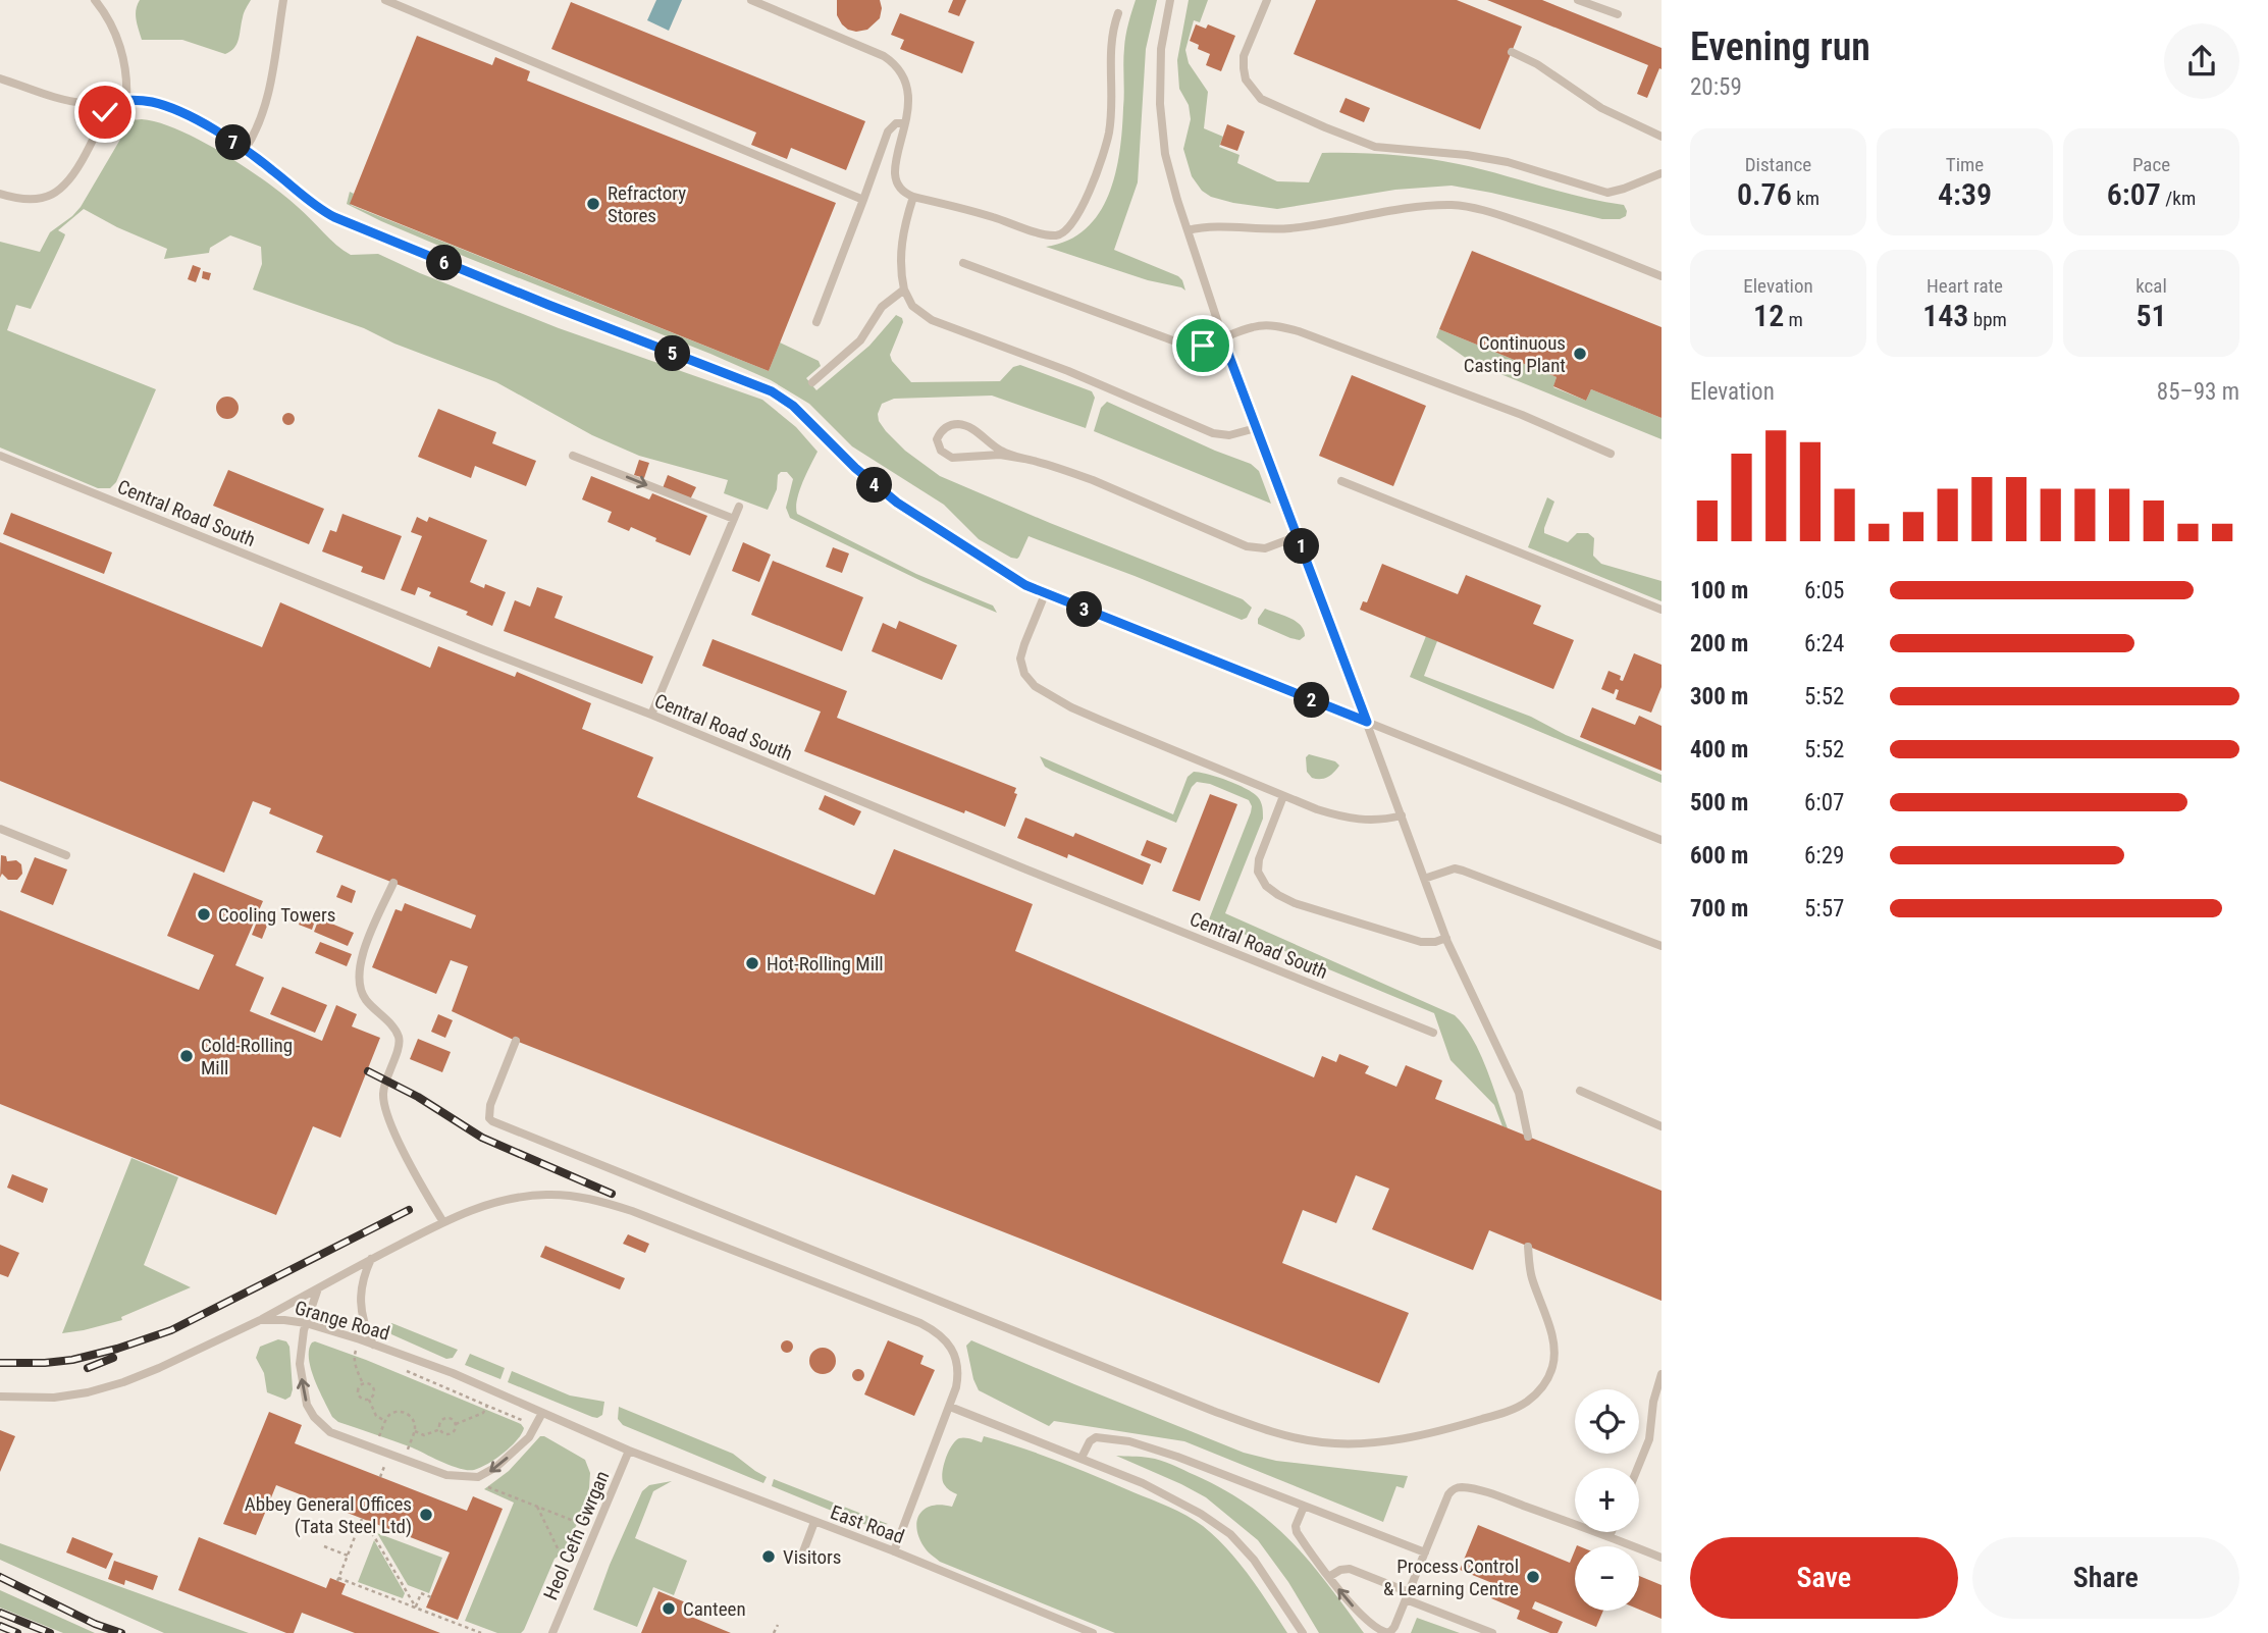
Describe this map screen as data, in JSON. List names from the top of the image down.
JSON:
{
  "streets": {
    "lane": [
      "Central Road South",
      "Grange Road",
      "East Road",
      "Heol Cefn Gwrgan"
    ]
  },
  "crossings": [
    ["Grange Road", "East Road"],
    ["Grange Road", "Heol Cefn Gwrgan"],
    ["East Road", "Heol Cefn Gwrgan"]
  ],
  "places": [
    "Refractory Stores",
    "Continuous Casting Plant",
    "Cooling Towers",
    "Hot-Rolling Mill",
    "Cold-Rolling Mill",
    "Abbey General Offices (Tata Steel Ltd)",
    "Visitors",
    "Process Control & Learning Centre",
    "Canteen"
  ],
  "page": {
    "heading": ["Evening run", "20:59"],
    "stats": [
      ["Distance", "0.76 km"],
      ["Time", "4:39"],
      ["Pace", "6:07 /km"],
      ["Elevation", "12 m"],
      ["Heart rate", "143 bpm"],
      ["kcal", "51"]
    ],
    "pins": [
      "7",
      "6",
      "5",
      "4",
      "1",
      "3",
      "2"
    ],
    "chart": ["Elevation", "85–93 m"],
    "list": [
      {
        "name": "100 m",
        "note": "6:05"
      },
      {
        "name": "200 m",
        "note": "6:24"
      },
      {
        "name": "300 m",
        "note": "5:52"
      },
      {
        "name": "400 m",
        "note": "5:52"
      },
      {
        "name": "500 m",
        "note": "6:07"
      },
      {
        "name": "600 m",
        "note": "6:29"
      },
      {
        "name": "700 m",
        "note": "5:57"
      }
    ],
    "map_buttons": ["+", "−"],
    "buttons": ["Save", "Share"]
  }
}
